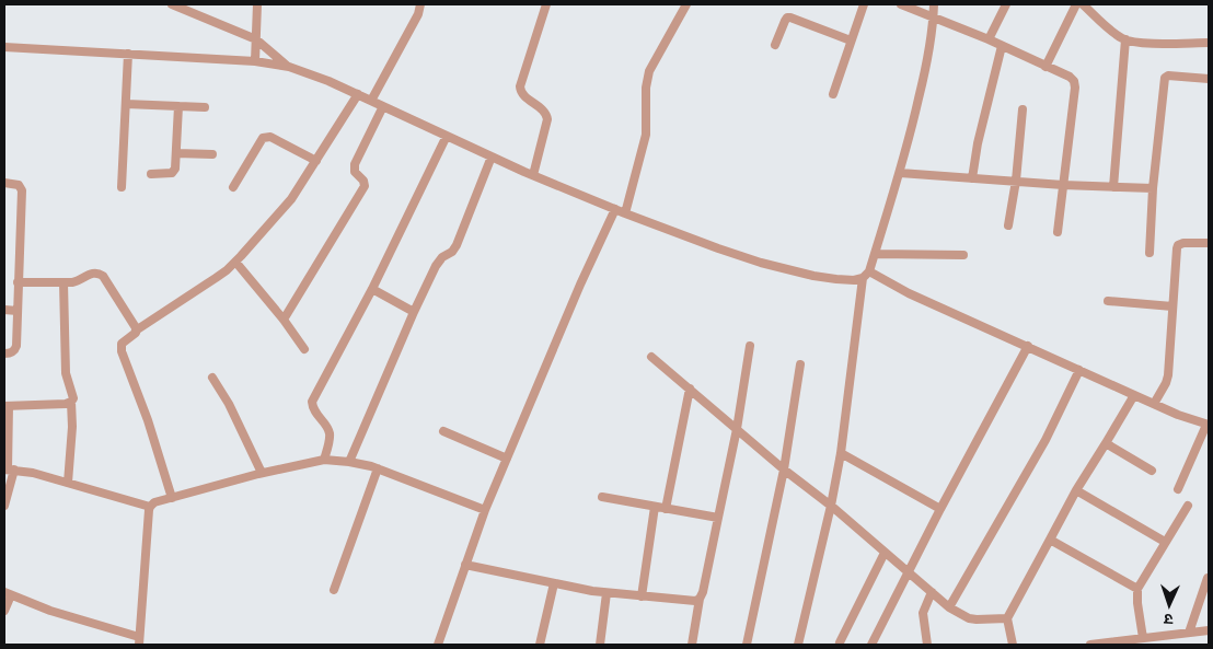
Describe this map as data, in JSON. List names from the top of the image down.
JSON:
{
  "north": "bottom"
}
